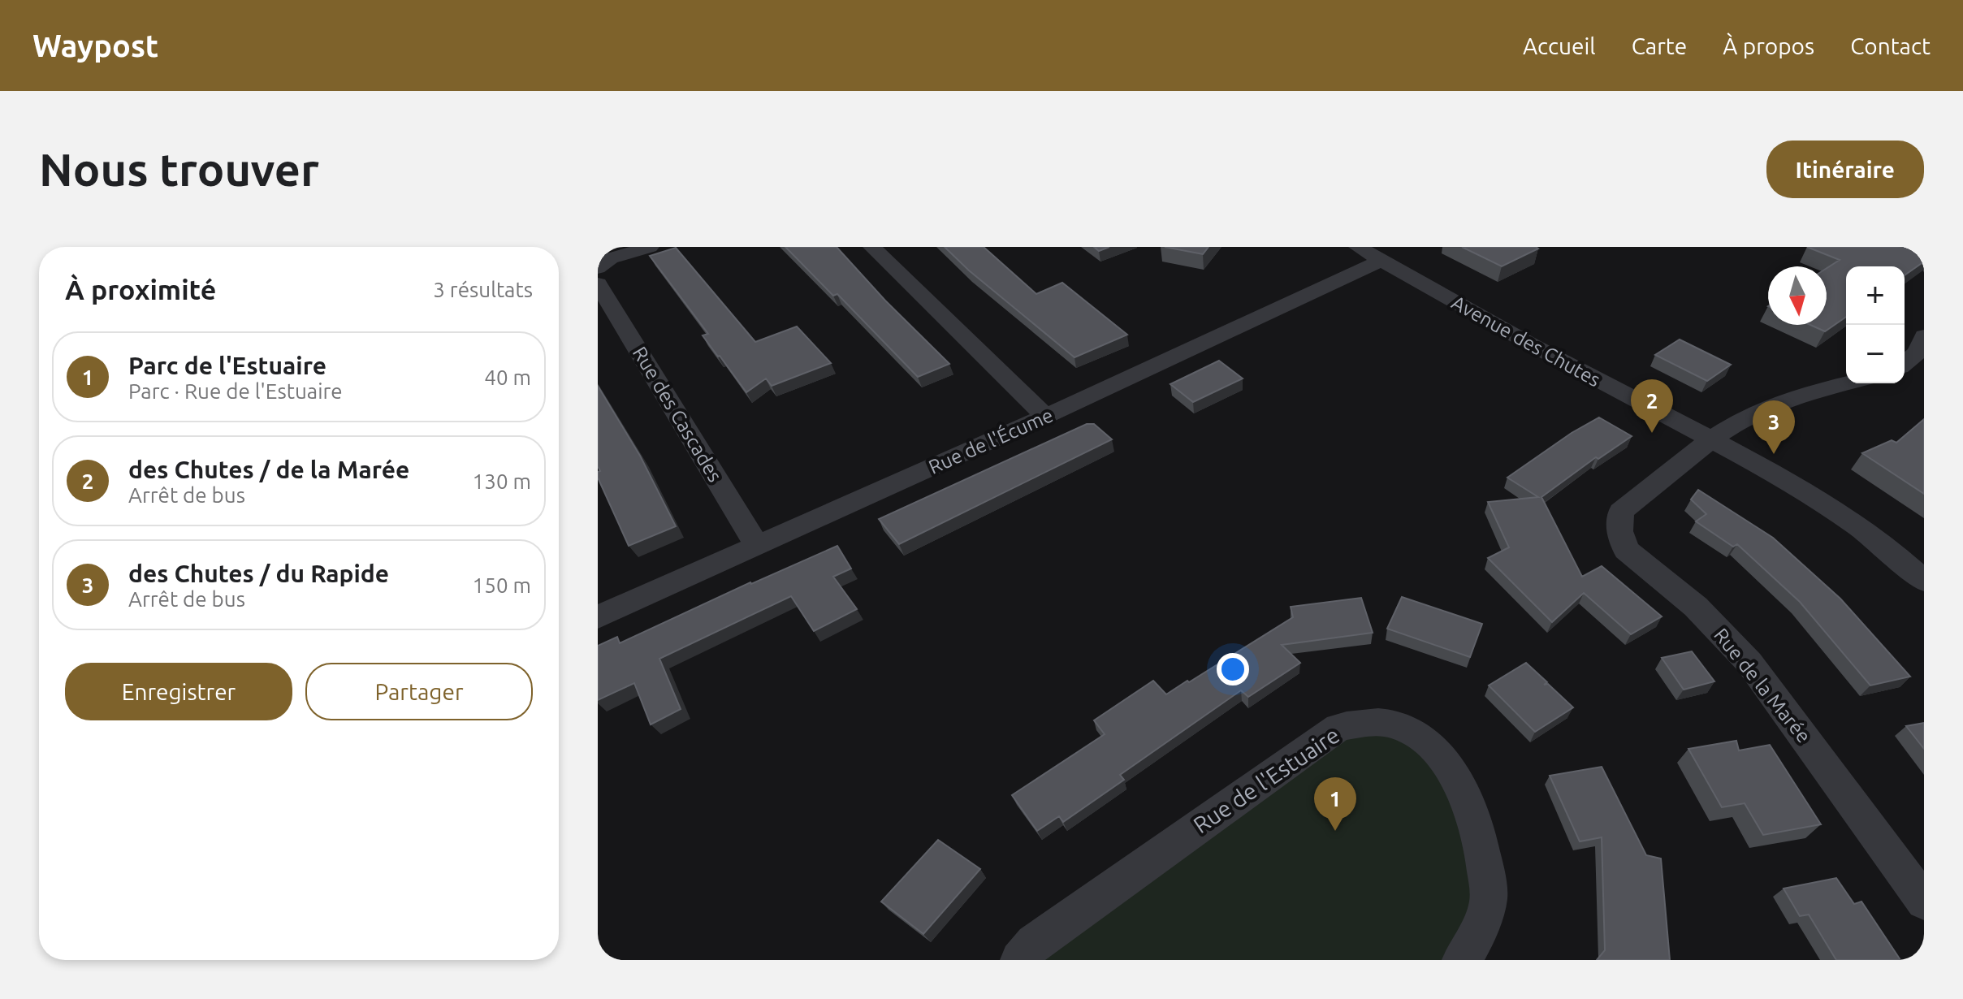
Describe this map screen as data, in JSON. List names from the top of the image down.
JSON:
{
  "streets": {
    "street": [
      "Avenue des Chutes",
      "Rue des Cascades",
      "Rue de l'Écume",
      "Rue de la Marée",
      "Rue de l'Estuaire"
    ]
  },
  "crossings": [
    ["Avenue des Chutes", "Rue de l'Écume"],
    ["Avenue des Chutes", "Rue de la Marée"],
    ["Rue des Cascades", "Rue de l'Écume"]
  ],
  "north": "bottom",
  "page": {
    "header": "Waypost",
    "nav": [
      "Accueil",
      "Carte",
      "À propos",
      "Contact"
    ],
    "buttons": [
      "Itinéraire",
      ["Enregistrer", "Partager"]
    ],
    "title": "Nous trouver",
    "heading": ["À proximité", "3 résultats"],
    "map_buttons": ["+", "−"],
    "list": [
      {
        "mark": "1",
        "name": "Parc de l'Estuaire",
        "note": "Parc · Rue de l'Estuaire",
        "value": "40 m"
      },
      {
        "mark": "2",
        "name": "des Chutes / de la Marée",
        "note": "Arrêt de bus",
        "value": "130 m"
      },
      {
        "mark": "3",
        "name": "des Chutes / du Rapide",
        "note": "Arrêt de bus",
        "value": "150 m"
      }
    ],
    "pins": ["2", "3", "1"]
  }
}
